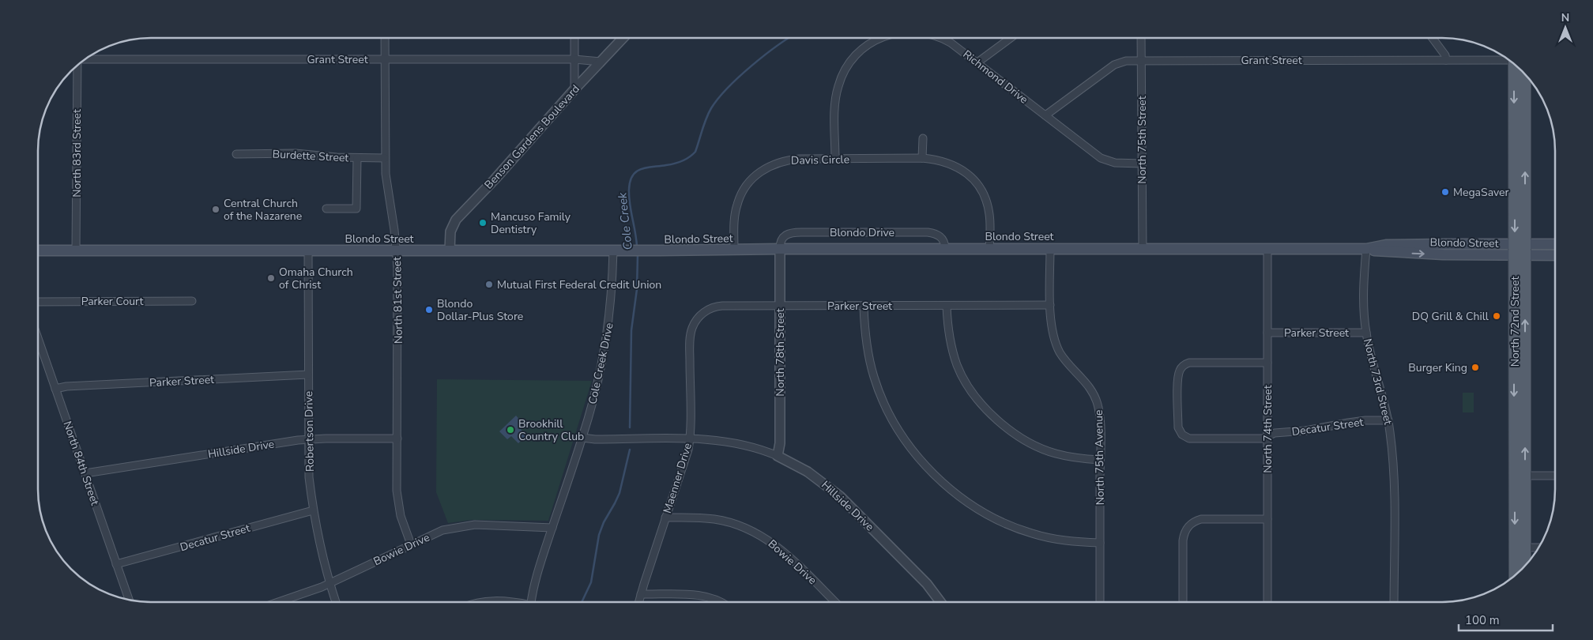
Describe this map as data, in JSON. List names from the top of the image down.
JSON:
{
  "streets": {
    "main road": ["Blondo Street", "North 72nd Street"],
    "street": [
      "Grant Street",
      "Richmond Drive",
      "Benson Gardens Boulevard",
      "North 75th Street",
      "North 83rd Street",
      "Burdette Street",
      "Davis Circle",
      "Blondo Drive",
      "North 81st Street",
      "Parker Court",
      "Parker Street",
      "North 78th Street",
      "Cole Creek Drive",
      "North 73rd Street",
      "Decatur Street",
      "North 74th Street",
      "Robertson Drive",
      "Hillside Drive",
      "North 75th Avenue",
      "North 84th Street",
      "Maenner Drive",
      "Bowie Drive"
    ]
  },
  "crossings": [
    ["Grant Street", "Richmond Drive"],
    ["Grant Street", "Benson Gardens Boulevard"],
    ["Grant Street", "North 75th Street"],
    ["Grant Street", "North 81st Street"],
    ["Richmond Drive", "North 75th Street"],
    ["Richmond Drive", "Davis Circle"],
    ["Benson Gardens Boulevard", "Blondo Street"],
    ["North 75th Street", "Blondo Street"],
    ["North 83rd Street", "Blondo Street"],
    ["Burdette Street", "North 81st Street"],
    ["Davis Circle", "Blondo Street"],
    ["Blondo Drive", "Blondo Street"],
    ["Blondo Drive", "North 78th Street"],
    ["Blondo Street", "North 81st Street"],
    ["Blondo Street", "North 72nd Street"],
    ["Blondo Street", "North 78th Street"],
    ["Blondo Street", "Cole Creek Drive"],
    ["Blondo Street", "North 73rd Street"],
    ["Blondo Street", "North 74th Street"],
    ["Blondo Street", "Robertson Drive"],
    ["Blondo Street", "North 75th Avenue"],
    ["North 81st Street", "Hillside Drive"],
    ["North 81st Street", "Bowie Drive"],
    ["Parker Street", "North 78th Street"],
    ["Parker Street", "North 73rd Street"],
    ["Parker Street", "North 74th Street"],
    ["Parker Street", "Robertson Drive"],
    ["Parker Street", "North 75th Avenue"],
    ["Parker Street", "North 84th Street"],
    ["Parker Street", "Maenner Drive"],
    ["North 78th Street", "Hillside Drive"],
    ["Cole Creek Drive", "Hillside Drive"],
    ["Cole Creek Drive", "Bowie Drive"],
    ["North 73rd Street", "Decatur Street"],
    ["Decatur Street", "North 74th Street"],
    ["Decatur Street", "Robertson Drive"],
    ["Decatur Street", "North 84th Street"],
    ["Robertson Drive", "Hillside Drive"],
    ["Robertson Drive", "Bowie Drive"],
    ["Hillside Drive", "North 84th Street"],
    ["Hillside Drive", "Maenner Drive"],
    ["Maenner Drive", "Bowie Drive"]
  ],
  "water": ["Cole Creek"],
  "places": [
    "MegaSaver",
    "Central Church of the Nazarene",
    "Mancuso Family Dentistry",
    "Omaha Church of Christ",
    "Mutual First Federal Credit Union",
    "Blondo Dollar-Plus Store",
    "DQ Grill & Chill",
    "Burger King",
    "Brookhill Country Club"
  ],
  "scale_bar": "100 m",
  "north": "top"
}
